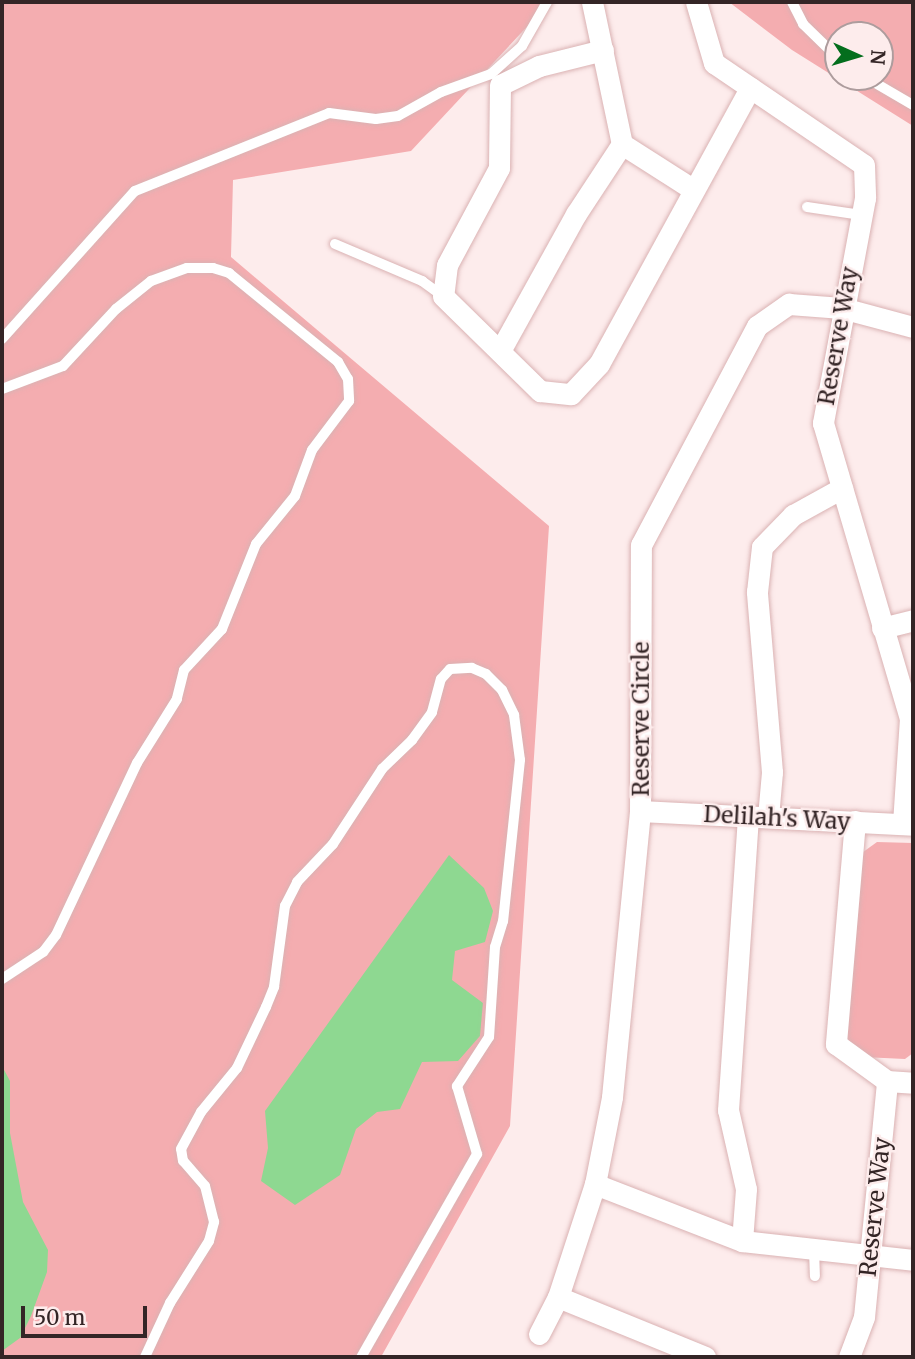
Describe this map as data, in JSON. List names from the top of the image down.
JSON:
{
  "streets": {
    "street": ["Reserve Way", "Reserve Circle", "Delilah's Way"]
  },
  "crossings": [
    ["Reserve Way", "Reserve Circle"],
    ["Reserve Way", "Delilah's Way"],
    ["Reserve Circle", "Delilah's Way"]
  ],
  "scale_bar": "50 m",
  "north": "right"
}
